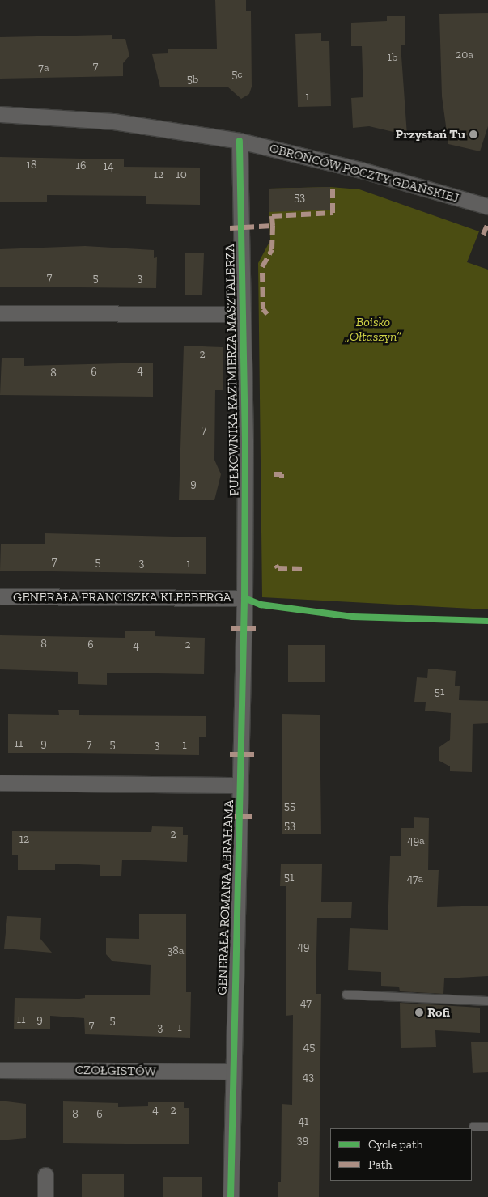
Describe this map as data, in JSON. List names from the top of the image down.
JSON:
{
  "streets": {
    "street": [
      "OBROŃCÓW POCZTY GDAŃSKIEJ",
      "PUŁKOWNIKA KAZIMIERZA MASZTALERZA",
      "GENERAŁA FRANCISZKA KLEEBERGA",
      "GENERAŁA ROMANA ABRAHAMA",
      "CZOŁGISTÓW"
    ]
  },
  "crossings": [
    ["OBROŃCÓW POCZTY GDAŃSKIEJ", "PUŁKOWNIKA KAZIMIERZA MASZTALERZA"],
    ["PUŁKOWNIKA KAZIMIERZA MASZTALERZA", "GENERAŁA FRANCISZKA KLEEBERGA"],
    ["PUŁKOWNIKA KAZIMIERZA MASZTALERZA", "GENERAŁA ROMANA ABRAHAMA"],
    ["GENERAŁA FRANCISZKA KLEEBERGA", "GENERAŁA ROMANA ABRAHAMA"],
    ["GENERAŁA ROMANA ABRAHAMA", "CZOŁGISTÓW"]
  ],
  "parks": ["Boisko „Ołtaszyn”"],
  "places": ["Przystań Tu", "Rofi"],
  "house_numbers": [
    "20a",
    "1b",
    "7",
    "7a",
    "5c",
    "5b",
    "1",
    "18",
    "16",
    "14",
    "12",
    "10",
    "53",
    "7",
    "5",
    "3",
    "2",
    "4",
    "6",
    "8",
    "7",
    "9",
    "7",
    "5",
    "3",
    "1",
    "8",
    "6",
    "2",
    "4",
    "51",
    "11",
    "9",
    "7",
    "5",
    "3",
    "1",
    "55",
    "53",
    "2",
    "12",
    "49a",
    "51",
    "47a",
    "49",
    "38a",
    "47",
    "11",
    "9",
    "5",
    "7",
    "3",
    "1",
    "45",
    "43",
    "4",
    "2",
    "8",
    "6",
    "41",
    "39"
  ],
  "legend": ["Cycle path", "Path"]
}
